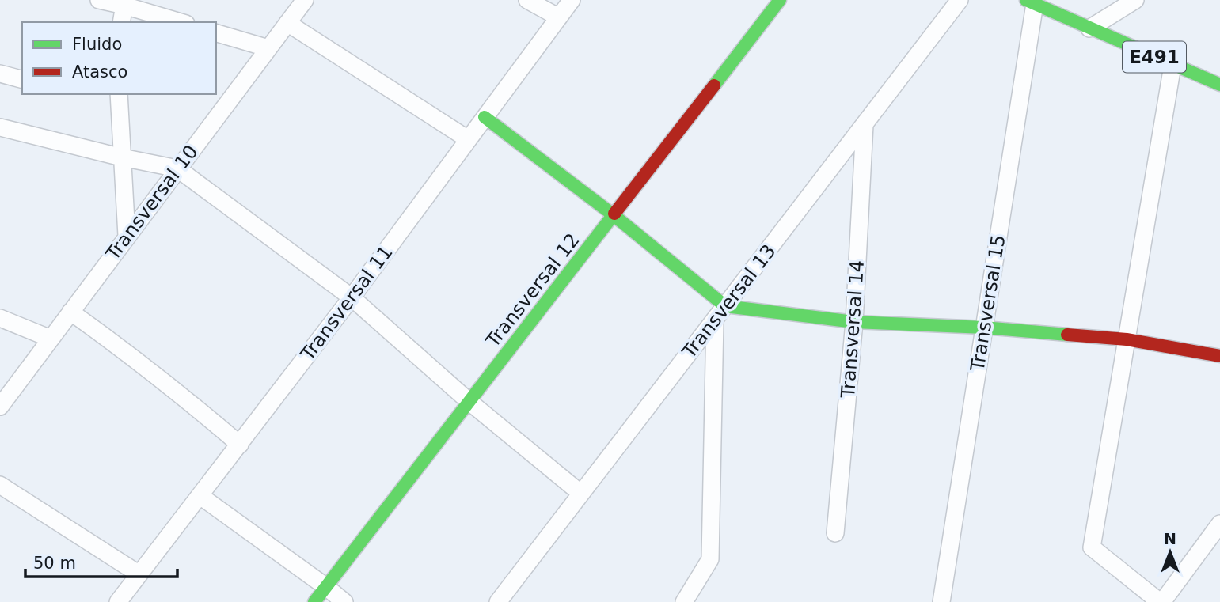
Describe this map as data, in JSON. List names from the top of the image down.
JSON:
{
  "streets": {
    "main road": ["E491", "Transversal 12"],
    "street": [
      "Transversal 10",
      "Transversal 13",
      "Transversal 11",
      "Transversal 15",
      "Transversal 14"
    ]
  },
  "crossings": [
    ["E491", "Transversal 15"],
    ["Transversal 13", "Transversal 14"]
  ],
  "legend": ["Fluido", "Atasco"],
  "scale_bar": "50 m",
  "north": "top"
}
